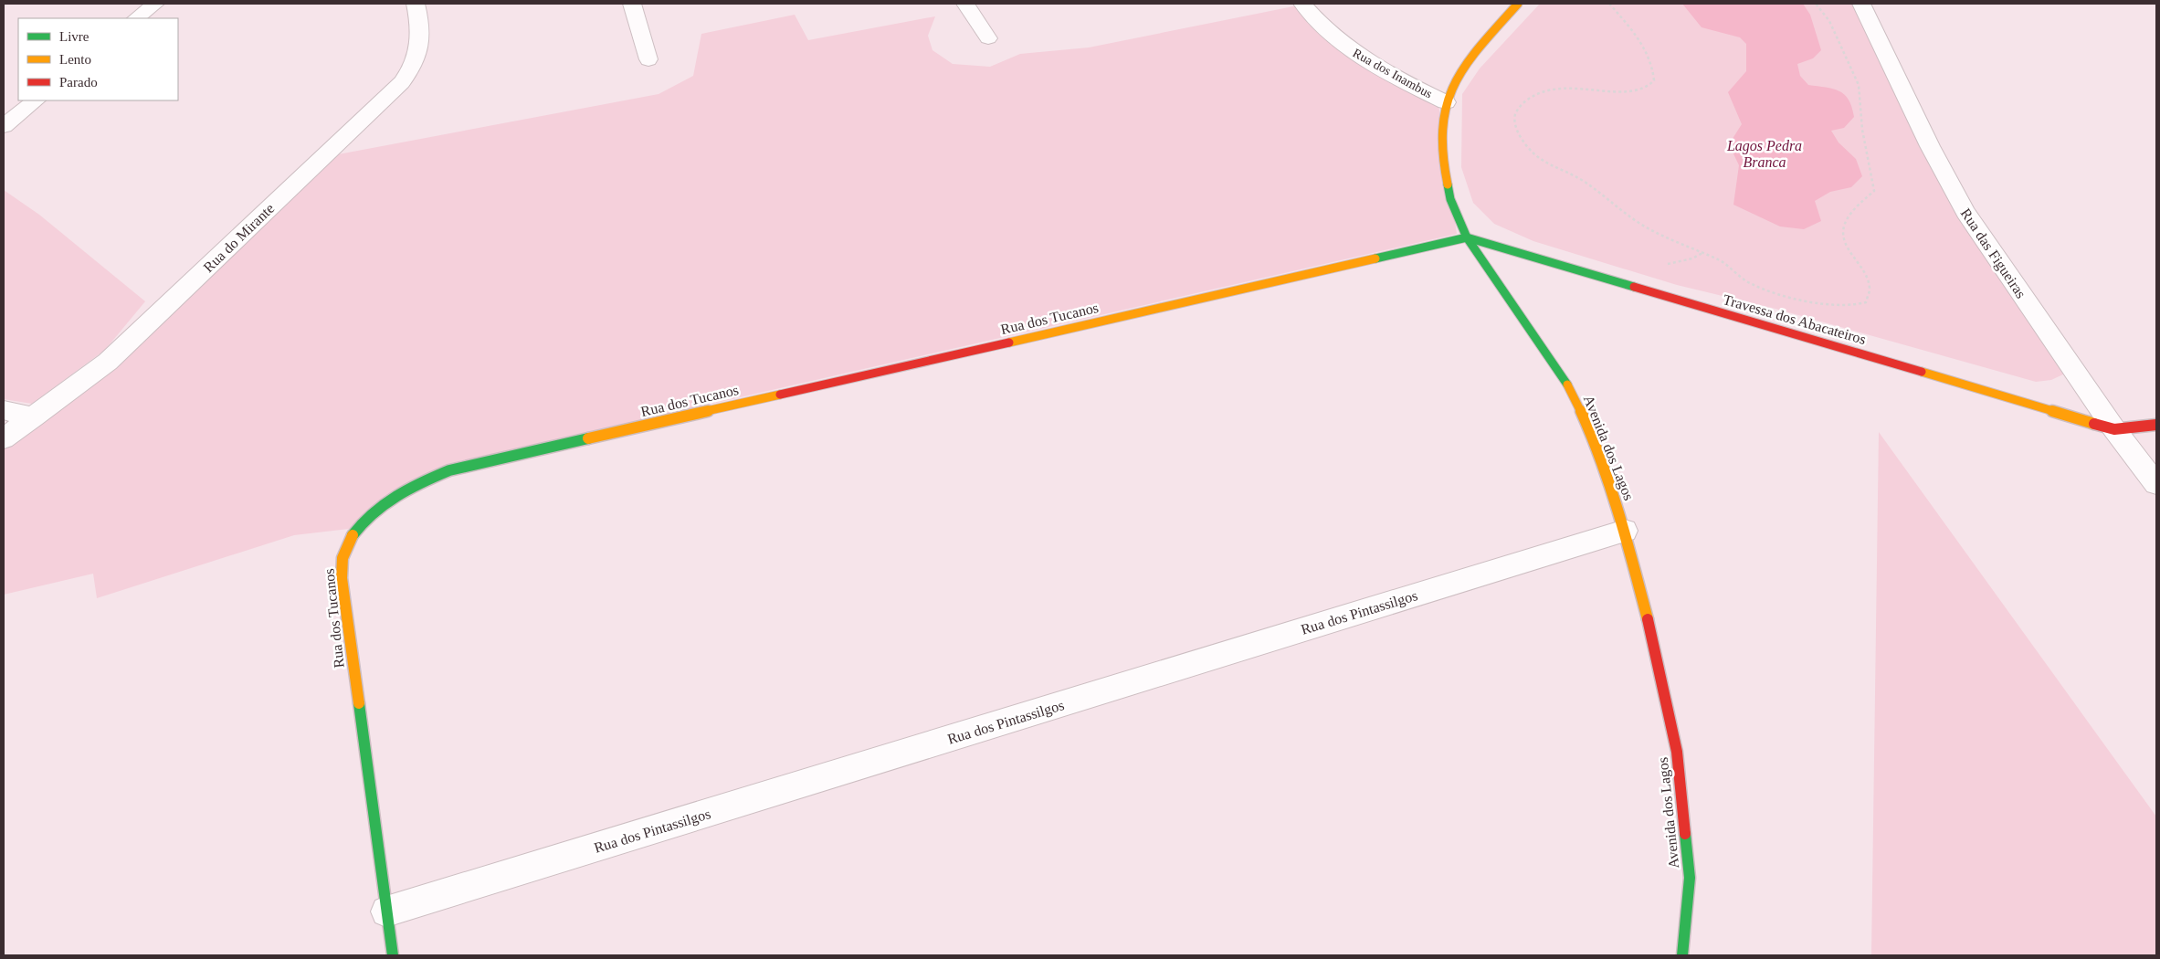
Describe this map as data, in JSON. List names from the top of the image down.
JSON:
{
  "streets": {
    "street": [
      "Rua dos Inambus",
      "Rua do Mirante",
      "Rua das Figueiras",
      "Rua dos Tucanos",
      "Travessa dos Abacateiros",
      "Avenida dos Lagos",
      "Rua dos Pintassilgos"
    ]
  },
  "crossings": [
    ["Rua dos Inambus", "Avenida dos Lagos"],
    ["Rua das Figueiras", "Travessa dos Abacateiros"],
    ["Rua dos Tucanos", "Travessa dos Abacateiros"],
    ["Rua dos Tucanos", "Avenida dos Lagos"],
    ["Rua dos Tucanos", "Rua dos Pintassilgos"],
    ["Travessa dos Abacateiros", "Avenida dos Lagos"],
    ["Avenida dos Lagos", "Rua dos Pintassilgos"]
  ],
  "parks": ["Lagos Pedra Branca"],
  "legend": ["Livre", "Lento", "Parado"]
}
